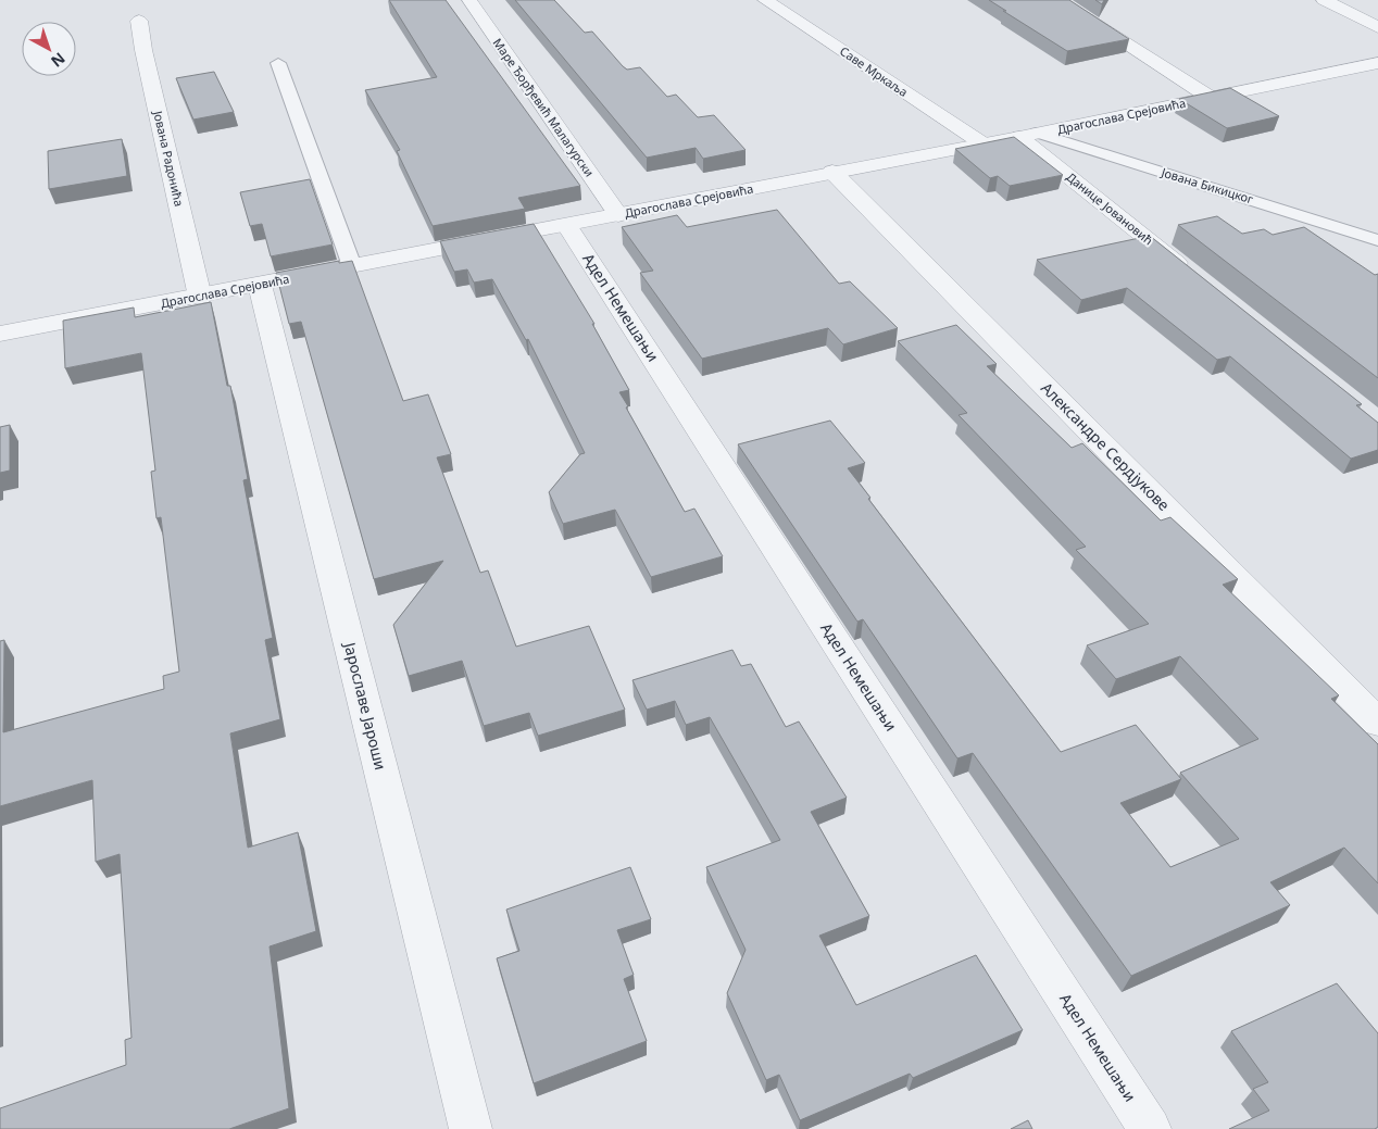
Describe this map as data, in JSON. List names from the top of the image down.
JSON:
{
  "streets": {
    "street": [
      "Саве Мркаља",
      "Маре Ђорђевић Малагурски",
      "Драгослава Срејовића",
      "Јована Радонића",
      "Данице Јовановић",
      "Адел Немешањи",
      "Александре Сердјукове",
      "Јарославе Јароши"
    ],
    "lane": ["Јована Бикицког"]
  },
  "crossings": [
    ["Саве Мркаља", "Драгослава Срејовића"],
    ["Маре Ђорђевић Малагурски", "Драгослава Срејовића"],
    ["Драгослава Срејовића", "Јована Радонића"],
    ["Драгослава Срејовића", "Јована Бикицког"],
    ["Драгослава Срејовића", "Данице Јовановић"],
    ["Драгослава Срејовића", "Адел Немешањи"],
    ["Драгослава Срејовића", "Александре Сердјукове"],
    ["Драгослава Срејовића", "Јарославе Јароши"],
    ["Јована Бикицког", "Данице Јовановић"]
  ],
  "north": "bottom right"
}
